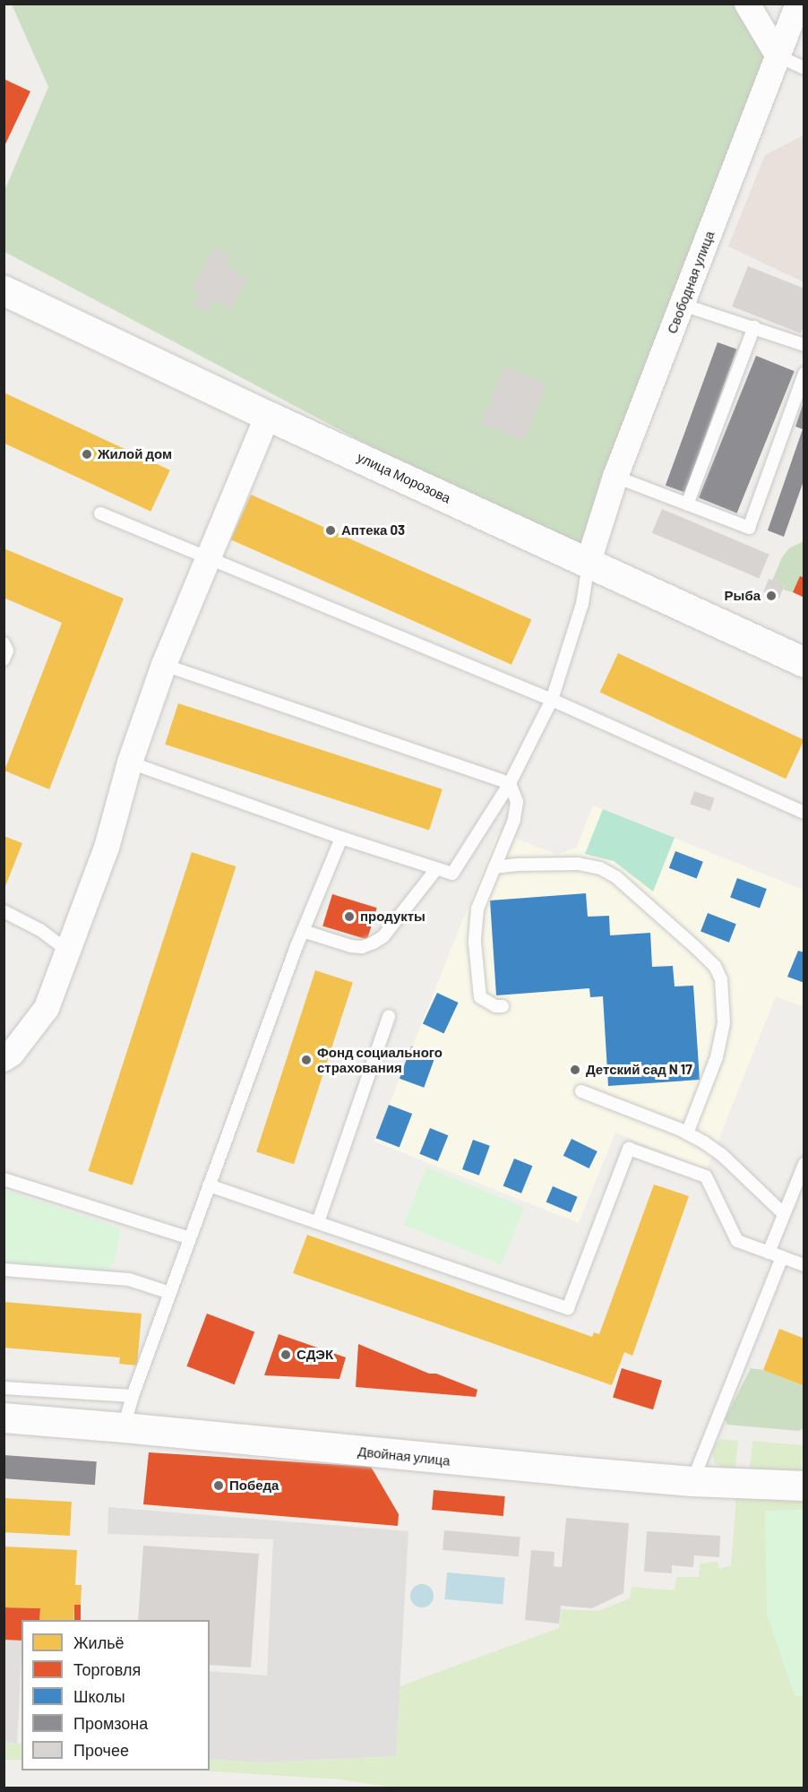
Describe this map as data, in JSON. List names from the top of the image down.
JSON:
{
  "streets": {
    "street": ["Свободная улица", "улица Морозова", "Двойная улица"]
  },
  "crossings": [
    ["Свободная улица", "улица Морозова"]
  ],
  "places": [
    "Жилой дом",
    "Аптека 03",
    "Рыба",
    "продукты",
    "Фонд социального страхования",
    "Детский сад N 17",
    "СДЭК",
    "Победа"
  ],
  "legend": [
    "Жильё",
    "Торговля",
    "Школы",
    "Промзона",
    "Прочее"
  ]
}
